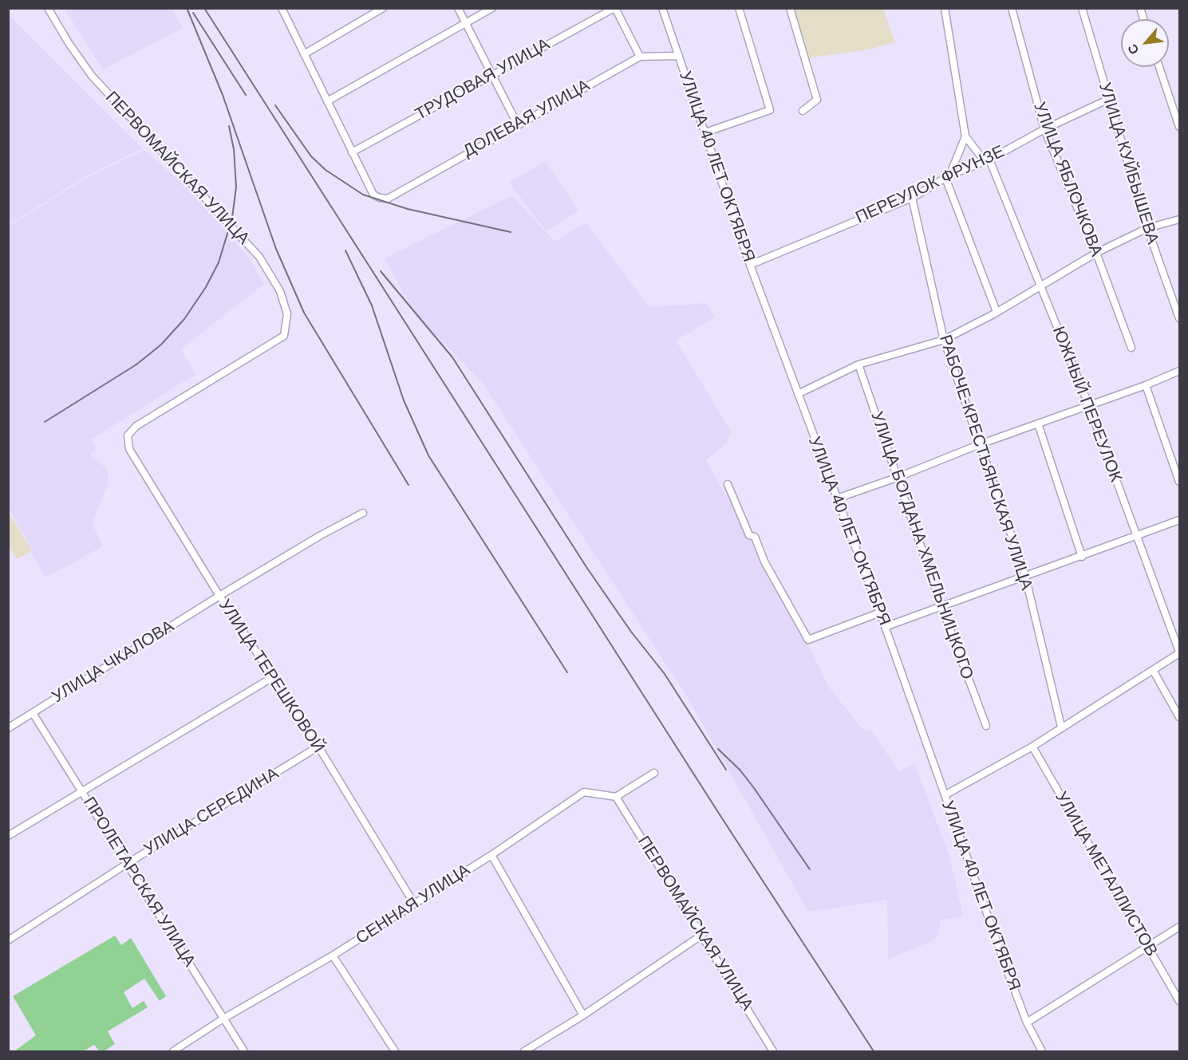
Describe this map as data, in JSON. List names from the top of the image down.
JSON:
{
  "streets": {
    "street": [
      "ТРУДОВАЯ УЛИЦА",
      "ДОЛЕВАЯ УЛИЦА",
      "УЛИЦА КУЙБЫШЕВА",
      "УЛИЦА 40 ЛЕТ ОКТЯБРЯ",
      "ПЕРВОМАЙСКАЯ УЛИЦА",
      "УЛИЦА ЯБЛОЧКОВА",
      "ПЕРЕУЛОК ФРУНЗЕ",
      "ЮЖНЫЙ ПЕРЕУЛОК",
      "РАБОЧЕ-КРЕСТЬЯНСКАЯ УЛИЦА",
      "УЛИЦА БОГДАНА ХМЕЛЬНИЦКОГО",
      "УЛИЦА ЧКАЛОВА",
      "УЛИЦА ТЕРЕШКОВОЙ",
      "УЛИЦА СЕРЕДИНА",
      "УЛИЦА МЕТАЛЛИСТОВ",
      "ПРОЛЕТАРСКАЯ УЛИЦА",
      "СЕННАЯ УЛИЦА"
    ]
  },
  "crossings": [
    ["ТРУДОВАЯ УЛИЦА", "ДОЛЕВАЯ УЛИЦА"],
    ["ДОЛЕВАЯ УЛИЦА", "УЛИЦА 40 ЛЕТ ОКТЯБРЯ"],
    ["УЛИЦА КУЙБЫШЕВА", "ПЕРЕУЛОК ФРУНЗЕ"],
    ["УЛИЦА 40 ЛЕТ ОКТЯБРЯ", "ПЕРЕУЛОК ФРУНЗЕ"],
    ["ПЕРВОМАЙСКАЯ УЛИЦА", "УЛИЦА ТЕРЕШКОВОЙ"],
    ["ПЕРВОМАЙСКАЯ УЛИЦА", "СЕННАЯ УЛИЦА"],
    ["УЛИЦА ЯБЛОЧКОВА", "ПЕРЕУЛОК ФРУНЗЕ"],
    ["ПЕРЕУЛОК ФРУНЗЕ", "ЮЖНЫЙ ПЕРЕУЛОК"],
    ["ПЕРЕУЛОК ФРУНЗЕ", "РАБОЧЕ-КРЕСТЬЯНСКАЯ УЛИЦА"],
    ["УЛИЦА ЧКАЛОВА", "УЛИЦА ТЕРЕШКОВОЙ"],
    ["УЛИЦА ЧКАЛОВА", "ПРОЛЕТАРСКАЯ УЛИЦА"],
    ["УЛИЦА ТЕРЕШКОВОЙ", "УЛИЦА СЕРЕДИНА"],
    ["УЛИЦА ТЕРЕШКОВОЙ", "СЕННАЯ УЛИЦА"],
    ["УЛИЦА СЕРЕДИНА", "ПРОЛЕТАРСКАЯ УЛИЦА"],
    ["ПРОЛЕТАРСКАЯ УЛИЦА", "СЕННАЯ УЛИЦА"]
  ],
  "north": "bottom left"
}
